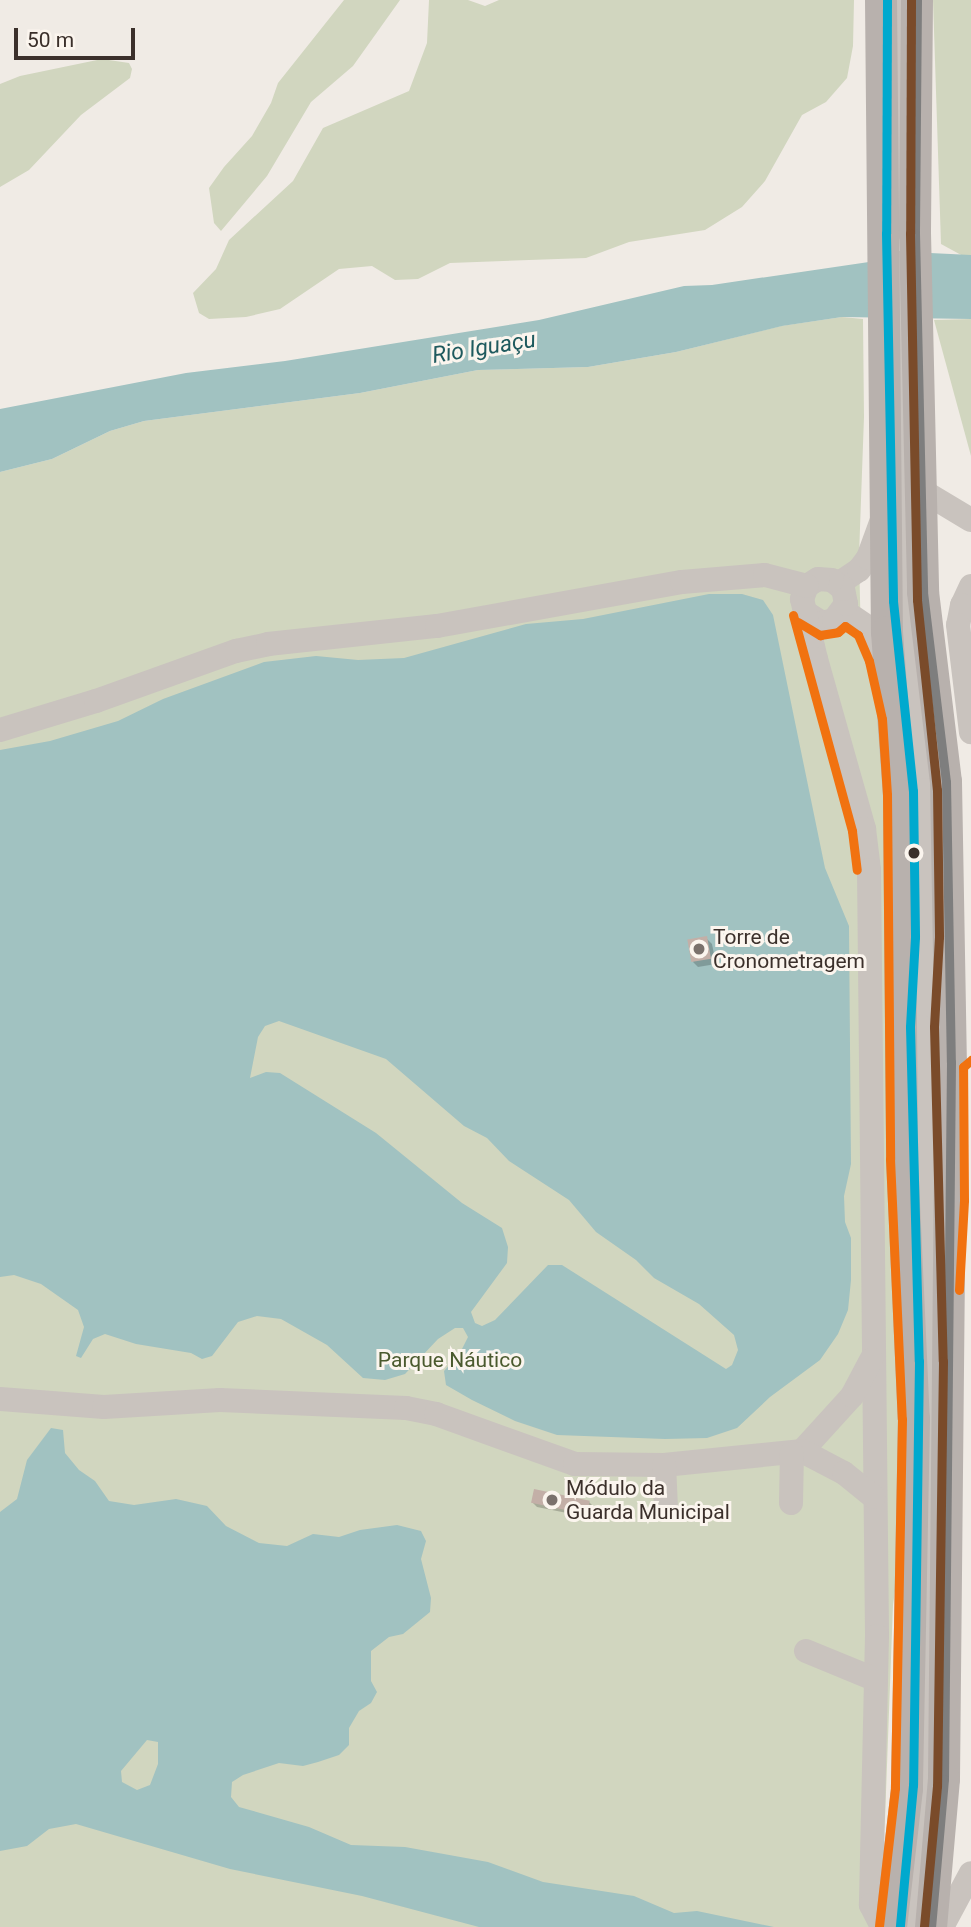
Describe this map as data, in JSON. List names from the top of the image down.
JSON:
{
  "water": ["Rio Iguaçu"],
  "parks": ["Parque Náutico"],
  "places": ["Torre de Cronometragem", "Módulo da Guarda Municipal"],
  "scale_bar": "50 m"
}
